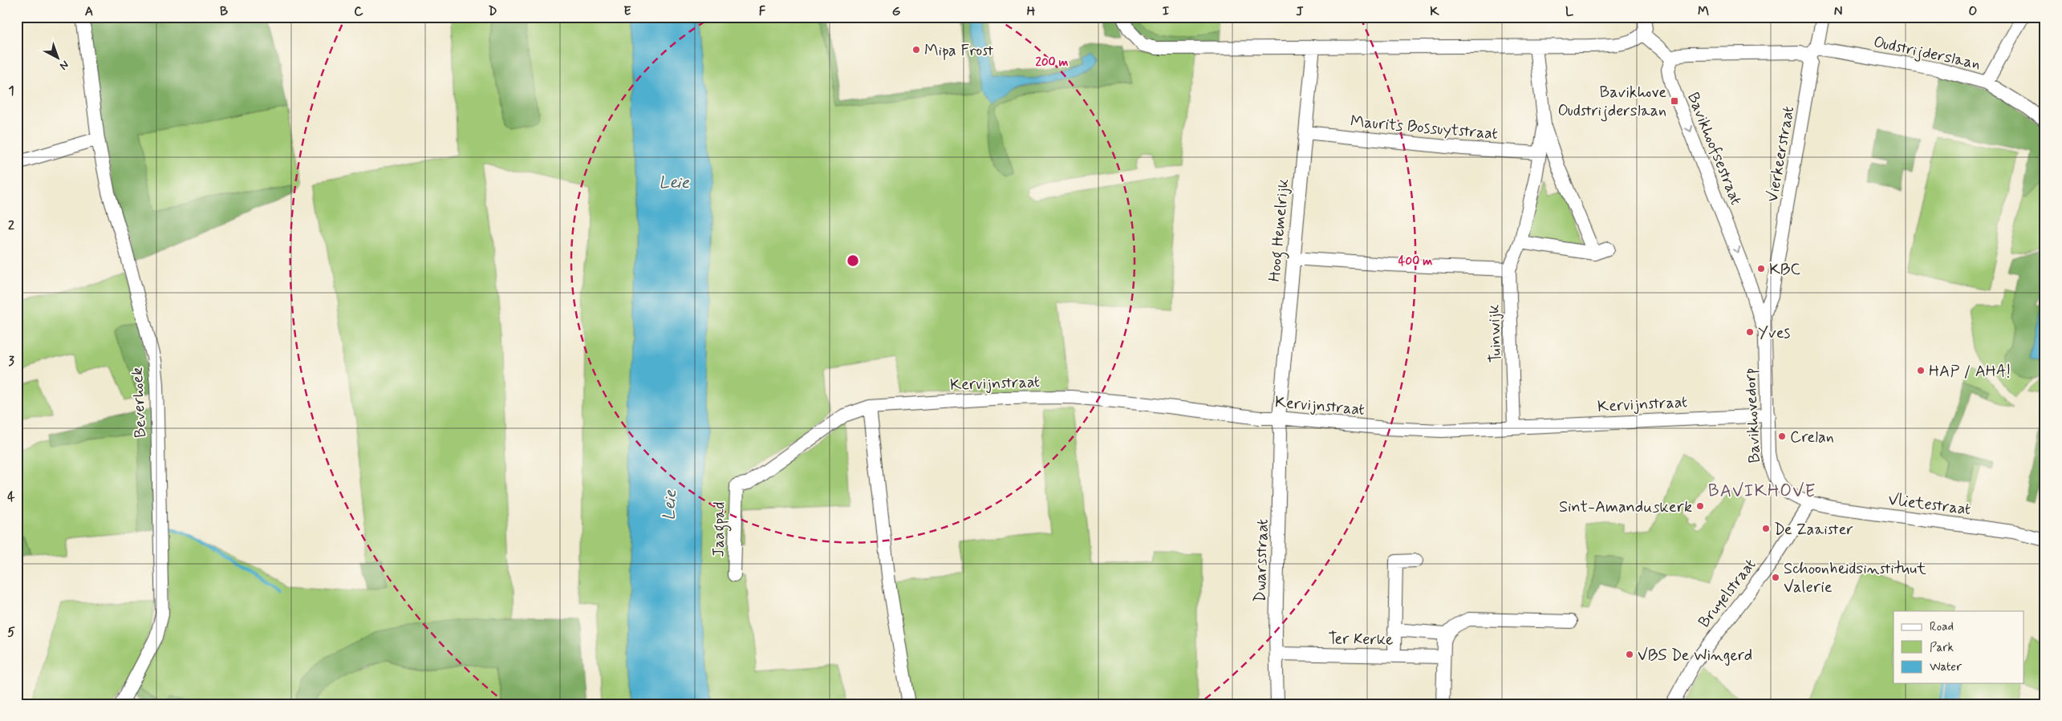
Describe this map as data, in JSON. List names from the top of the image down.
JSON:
{
  "streets": {
    "street": [
      "Oudstrijderslaan",
      "Maurits Bossuytstraat",
      "Bavikhoofsestraat",
      "Vierkeerstraat",
      "Hoog Hemelrijk",
      "Tuinwijk",
      "Kervijnstraat",
      "Beverhoek",
      "Bavikhovedorp",
      "Vlietestraat",
      "Jaagpad",
      "Dwarsstraat",
      "Bruyelstraat",
      "Ter Kerke"
    ]
  },
  "crossings": [
    ["Oudstrijderslaan", "Bavikhoofsestraat"],
    ["Oudstrijderslaan", "Vierkeerstraat"],
    ["Maurits Bossuytstraat", "Hoog Hemelrijk"],
    ["Maurits Bossuytstraat", "Tuinwijk"],
    ["Bavikhoofsestraat", "Bavikhovedorp"],
    ["Vierkeerstraat", "Bavikhovedorp"],
    ["Hoog Hemelrijk", "Kervijnstraat"],
    ["Hoog Hemelrijk", "Dwarsstraat"],
    ["Tuinwijk", "Kervijnstraat"],
    ["Kervijnstraat", "Bavikhovedorp"],
    ["Kervijnstraat", "Jaagpad"],
    ["Kervijnstraat", "Dwarsstraat"],
    ["Bavikhovedorp", "Vlietestraat"],
    ["Bavikhovedorp", "Bruyelstraat"],
    ["Vlietestraat", "Bruyelstraat"],
    ["Dwarsstraat", "Ter Kerke"]
  ],
  "one_way": ["Bavikhoofsestraat"],
  "districts": ["BAVIKHOVE"],
  "water": ["Leie"],
  "places": {
    "other": [
      "Mipa Frost",
      "KBC",
      "Yves",
      "HAP / AHA!",
      "Crelan",
      "Sint-Amanduskerk",
      "De Zaaister",
      "Schoonheidsinstituut Valerie",
      "VBS De Wingerd"
    ],
    "transit": ["Bavikhove Oudstrijderslaan"]
  },
  "legend": ["Road", "Park", "Water"],
  "north": "bottom right",
  "grid": {
    "columns": [
      "A",
      "B",
      "C",
      "D",
      "E",
      "F",
      "G",
      "H",
      "I",
      "J",
      "K",
      "L",
      "M",
      "N",
      "O"
    ],
    "rows": [
      "1",
      "2",
      "3",
      "4",
      "5"
    ]
  },
  "rings": ["200 m", "400 m"]
}
